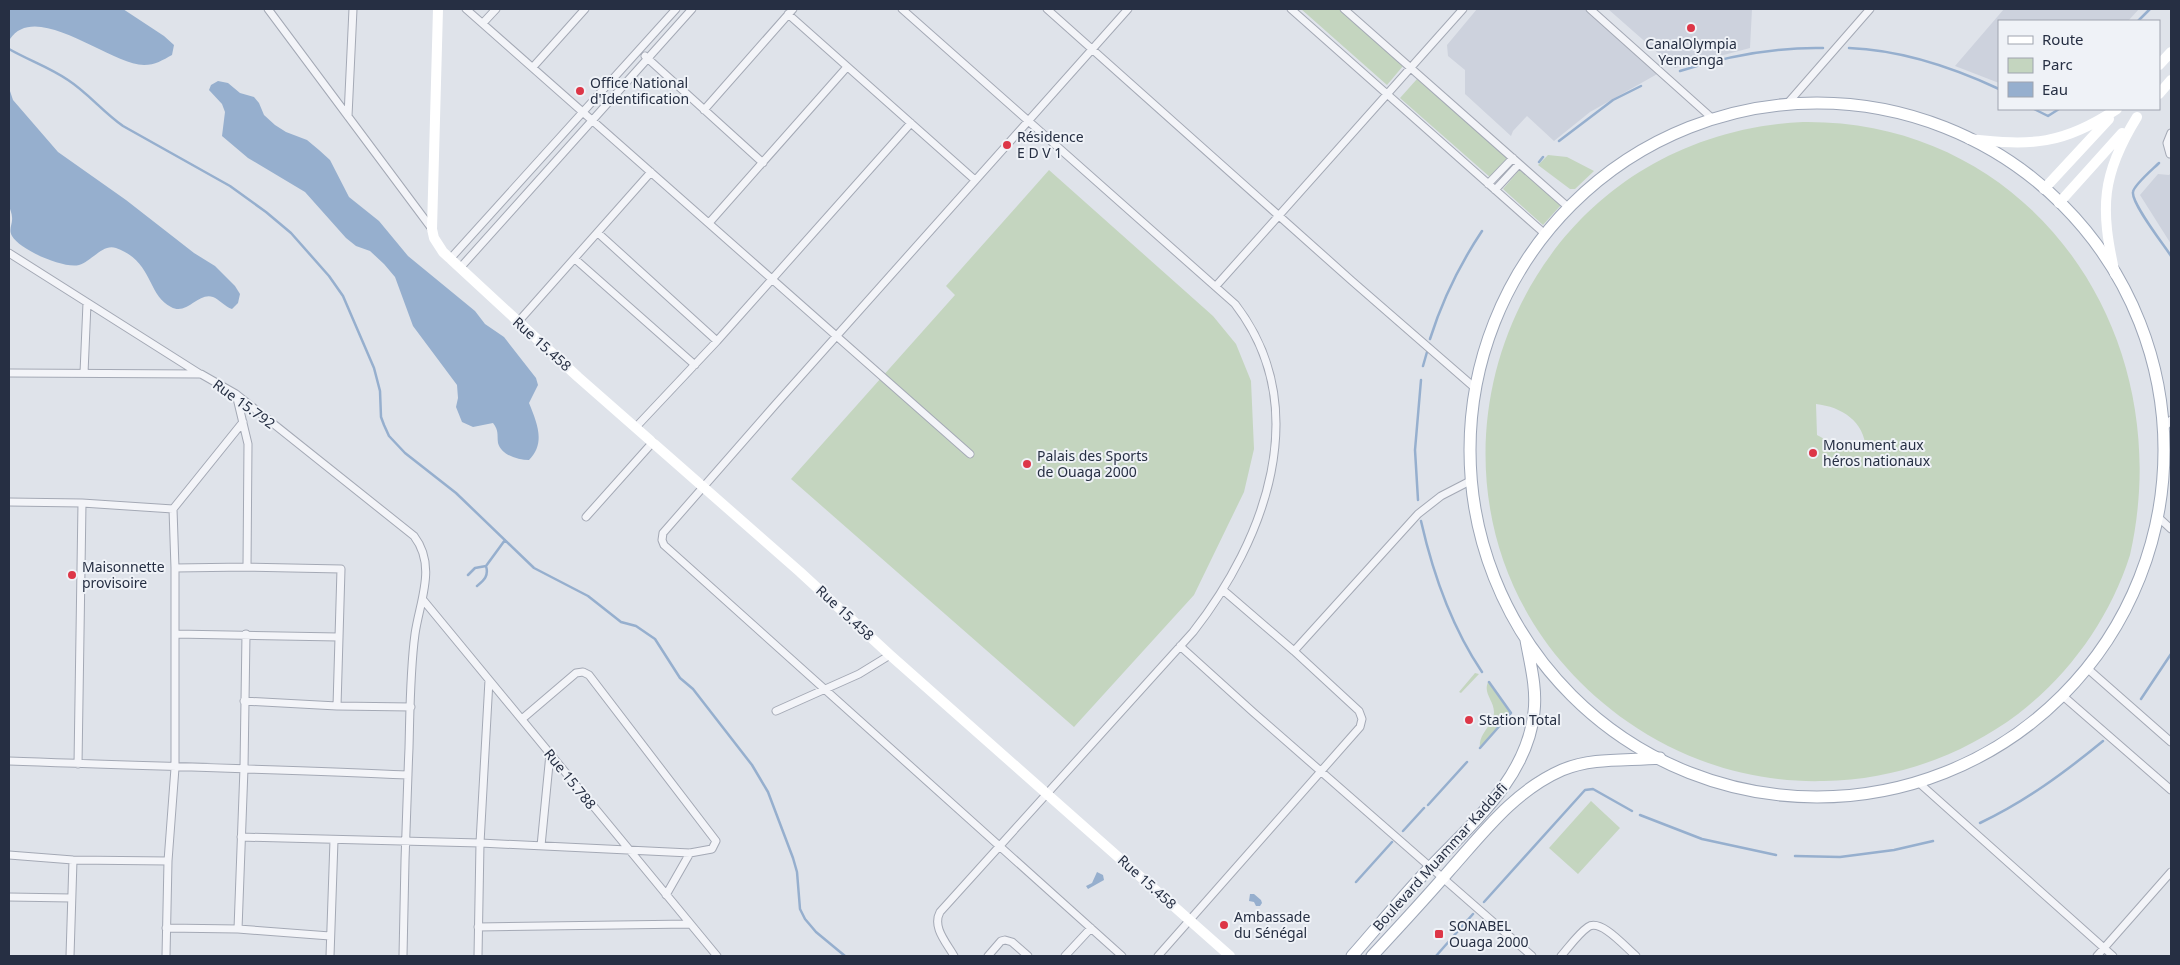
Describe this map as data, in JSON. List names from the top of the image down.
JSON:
{
  "streets": {
    "main road": ["Rue 15.458", "Boulevard Muammar Kaddafi"],
    "street": ["Rue 15.792", "Rue 15.788"]
  },
  "crossings": [
    ["Rue 15.792", "Rue 15.788"]
  ],
  "places": {
    "other": [
      "CanalOlympia Yennenga",
      "Office National d'Identification",
      "Résidence E D V 1",
      "Monument aux héros nationaux",
      "Palais des Sports de Ouaga 2000",
      "Maisonnette provisoire",
      "Station Total",
      "Ambassade du Sénégal"
    ],
    "transit": ["SONABEL Ouaga 2000"]
  },
  "legend": ["Route", "Parc", "Eau"]
}
